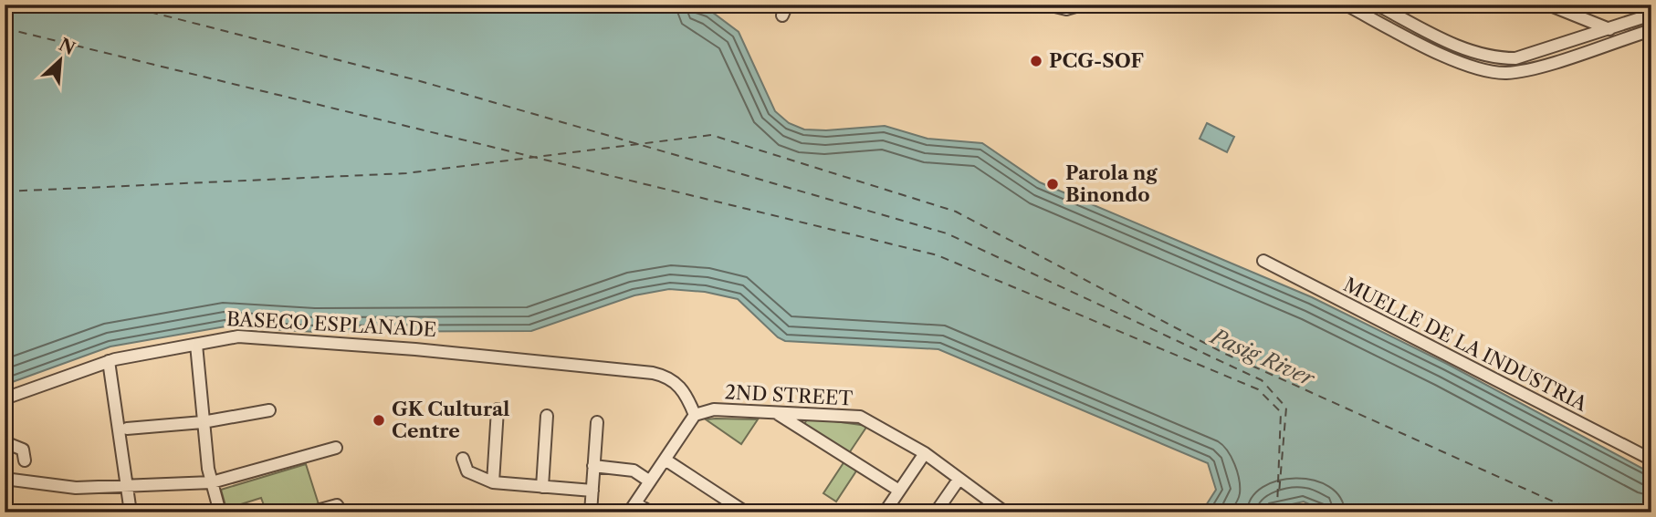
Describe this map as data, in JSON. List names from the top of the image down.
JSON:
{
  "streets": {
    "street": ["BASECO ESPLANADE", "MUELLE DE LA INDUSTRIA", "2ND STREET"]
  },
  "water": ["Pasig River"],
  "places": ["PCG-SOF", "Parola ng Binondo", "GK Cultural Centre"],
  "north": "top right"
}
